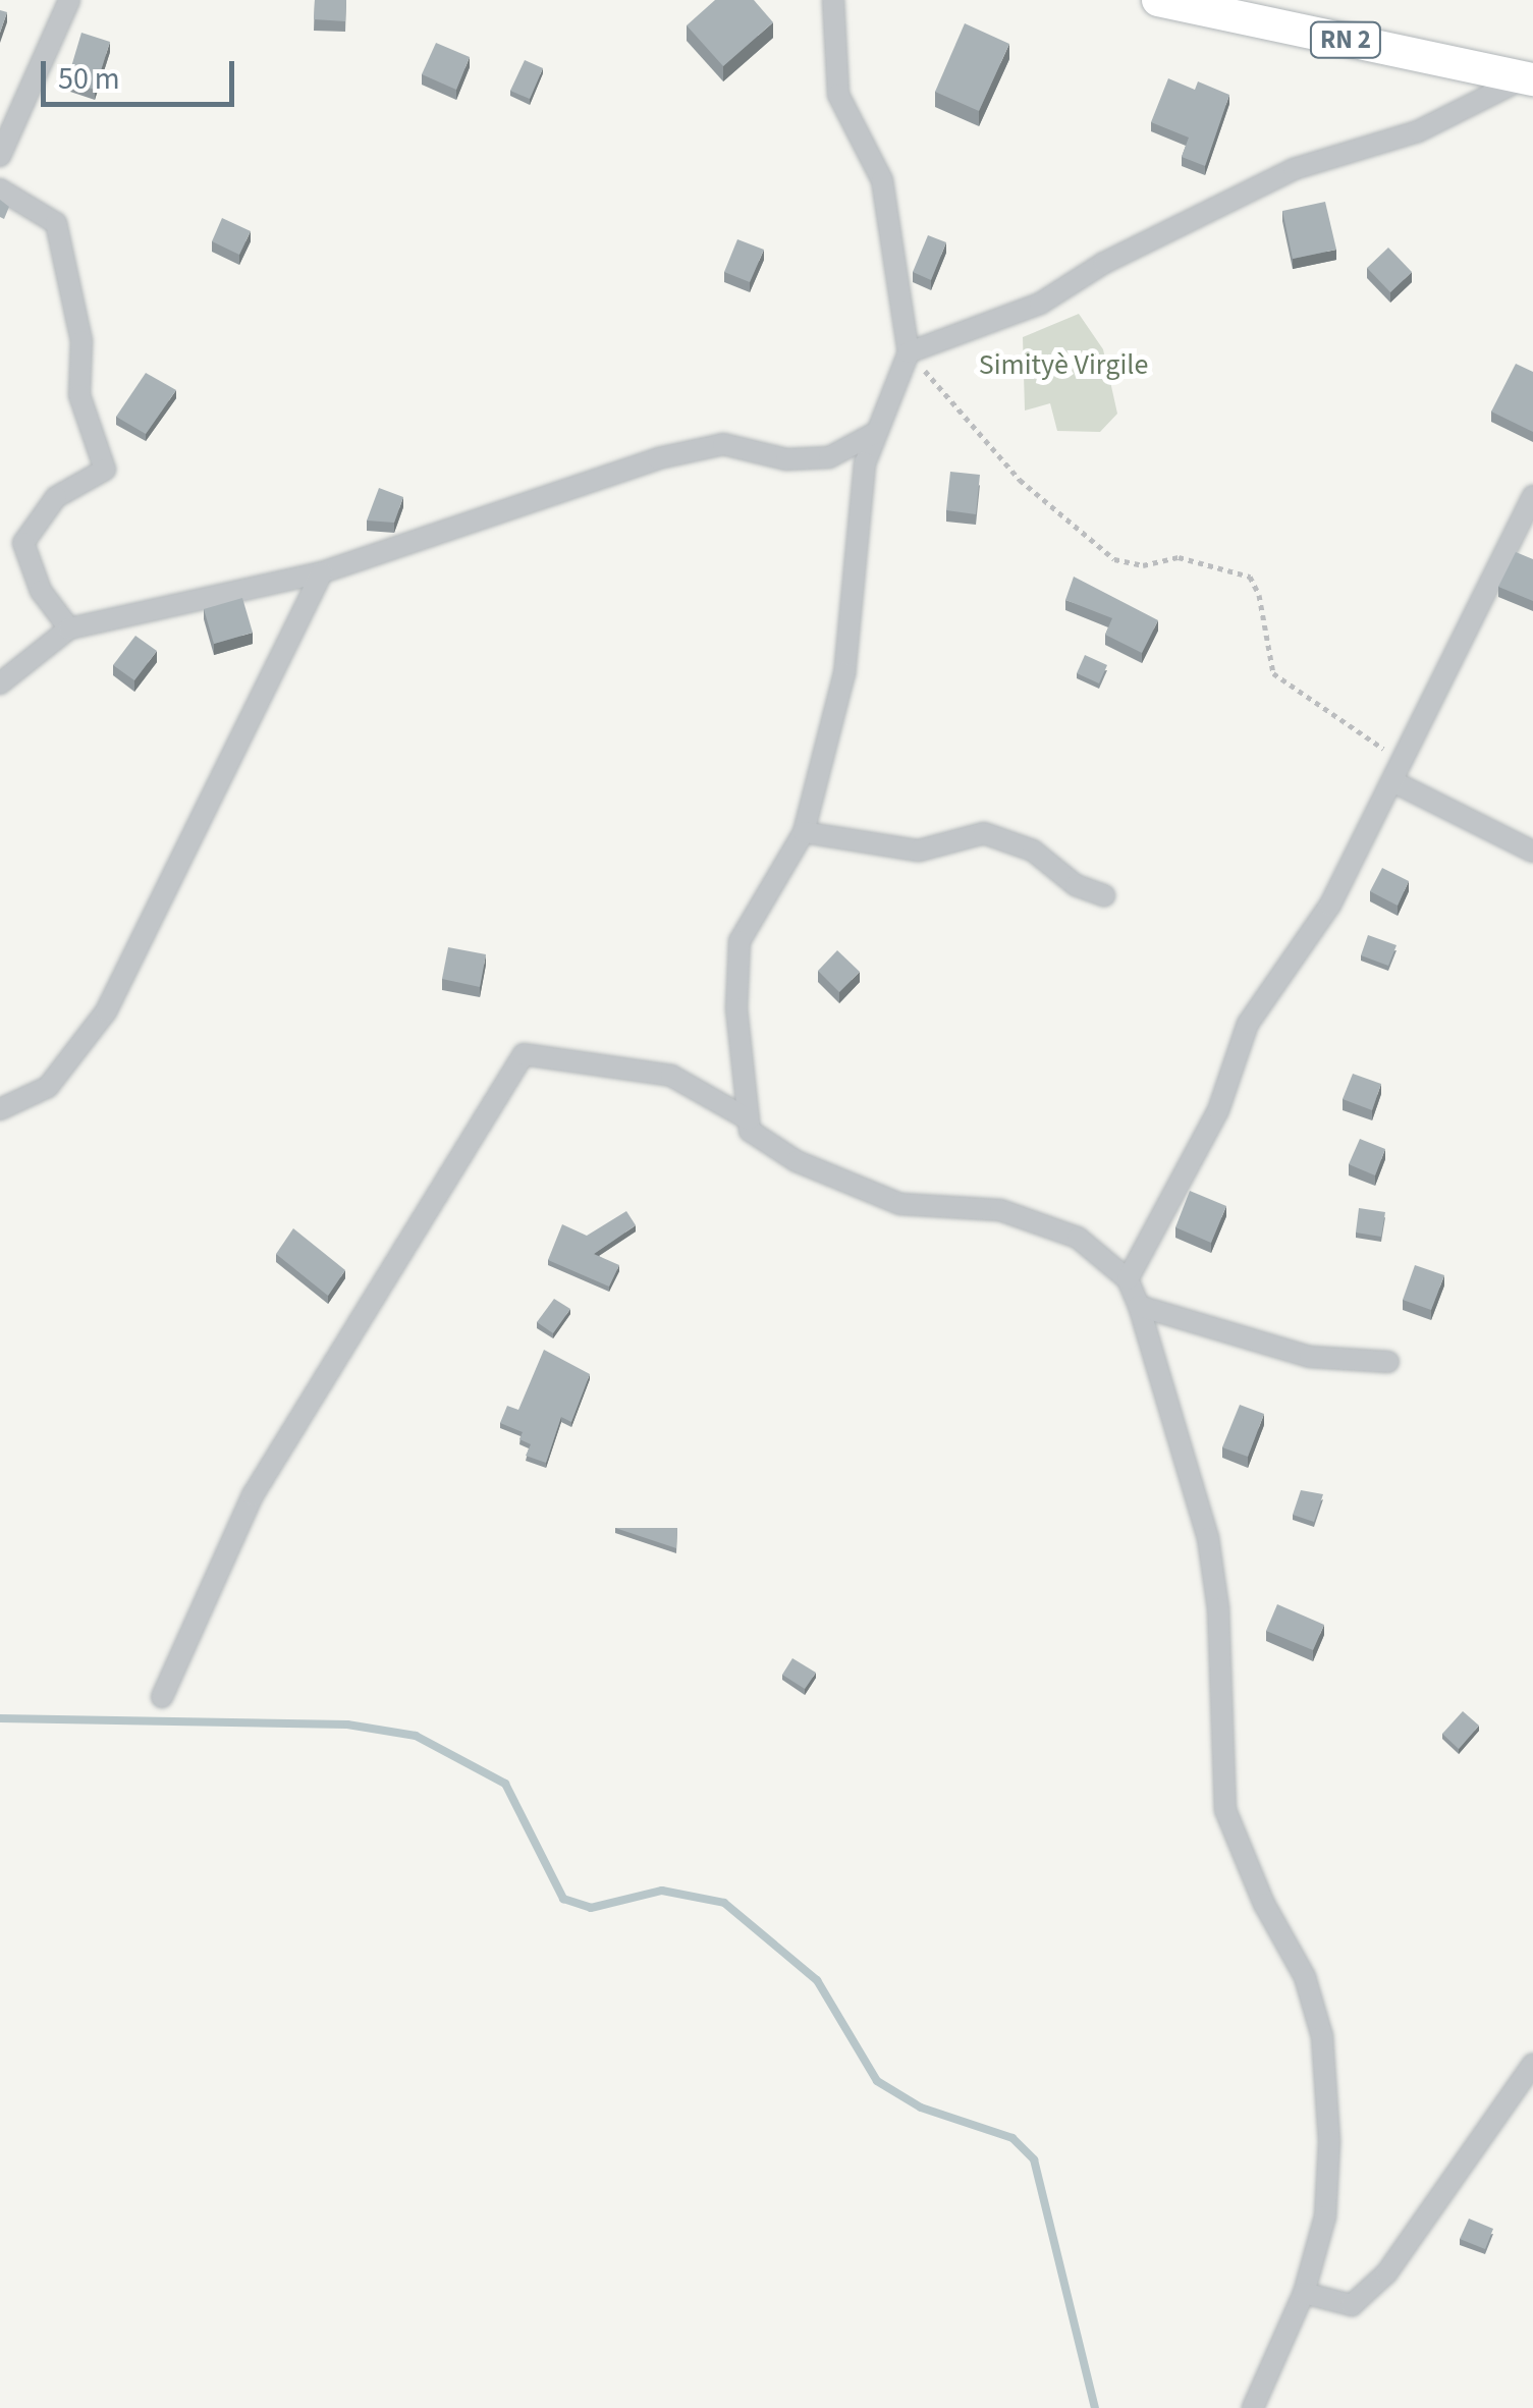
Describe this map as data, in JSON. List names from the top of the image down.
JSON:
{
  "streets": {
    "main road": ["RN 2"]
  },
  "parks": ["Simityè Virgile"],
  "scale_bar": "50 m"
}
